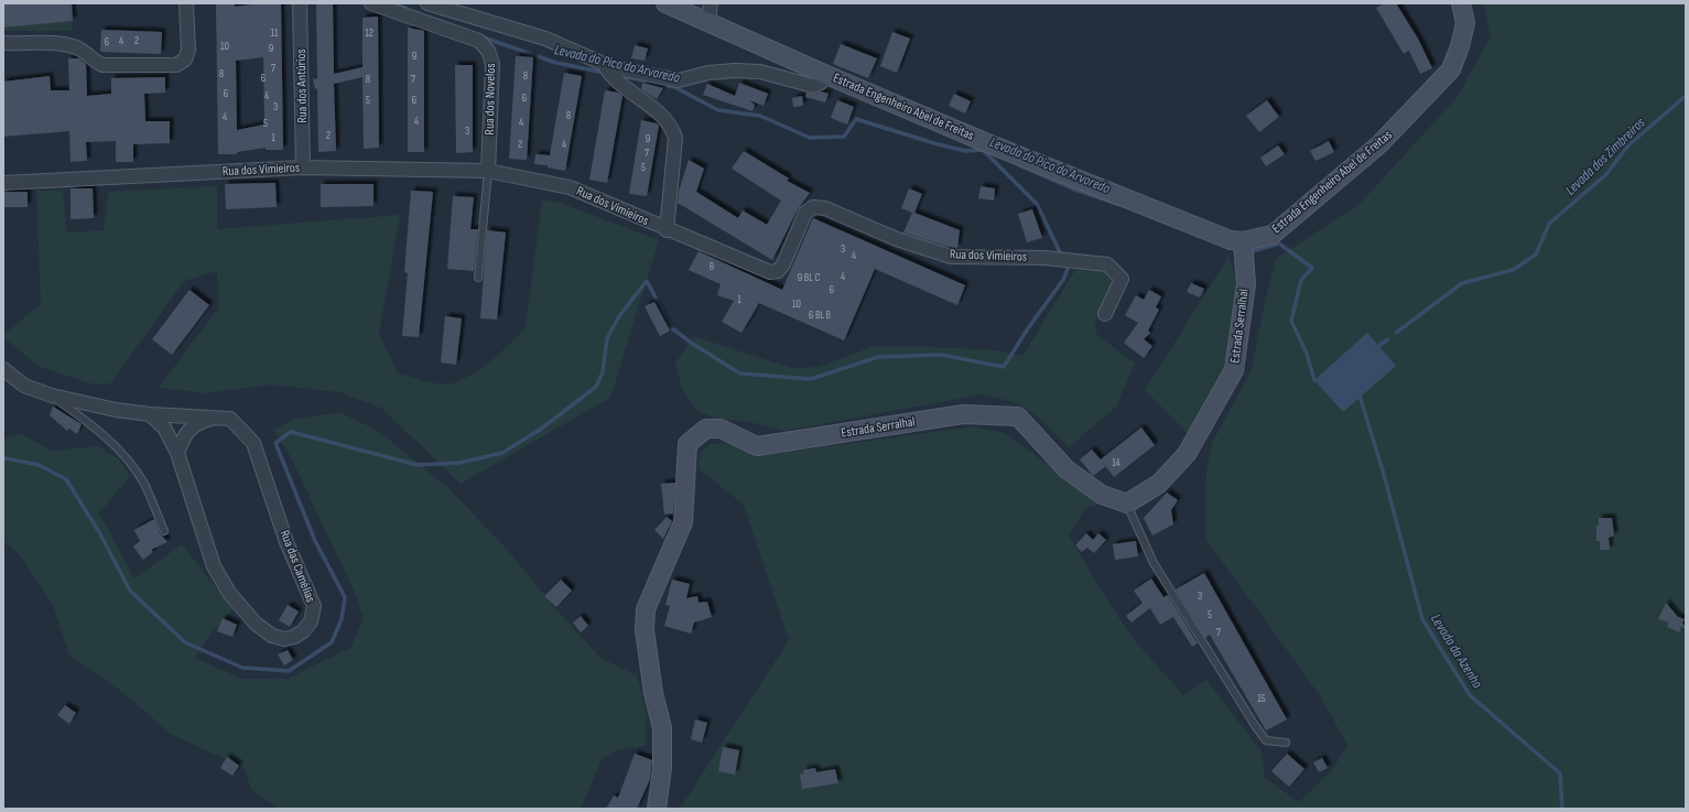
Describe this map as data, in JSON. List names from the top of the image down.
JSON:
{
  "streets": {
    "street": [
      "Rua dos Antúrios",
      "Rua dos Novelos",
      "Estrada Engenheiro Abel de Freitas",
      "Rua dos Vimieiros",
      "Estrada Serralhal",
      "Rua das Camélias"
    ]
  },
  "crossings": [
    ["Rua dos Antúrios", "Rua dos Vimieiros"],
    ["Rua dos Novelos", "Rua dos Vimieiros"],
    ["Estrada Engenheiro Abel de Freitas", "Estrada Serralhal"]
  ],
  "water": ["Levada do Pico do Arvoredo", "Levada dos Zimbreiros", "Levada da Azenha"],
  "house_numbers": [
    "11",
    "12",
    "4",
    "2",
    "6",
    "10",
    "9",
    "9",
    "7",
    "8",
    "8",
    "6",
    "8",
    "7",
    "6",
    "4",
    "6",
    "5",
    "6",
    "3",
    "8",
    "4",
    "4",
    "4",
    "5",
    "3",
    "2",
    "1",
    "9",
    "2",
    "4",
    "7",
    "5",
    "3",
    "4",
    "8",
    "4",
    "9 BL C",
    "6",
    "1",
    "10",
    "6 BL B",
    "14",
    "3",
    "5",
    "7",
    "15"
  ]
}
